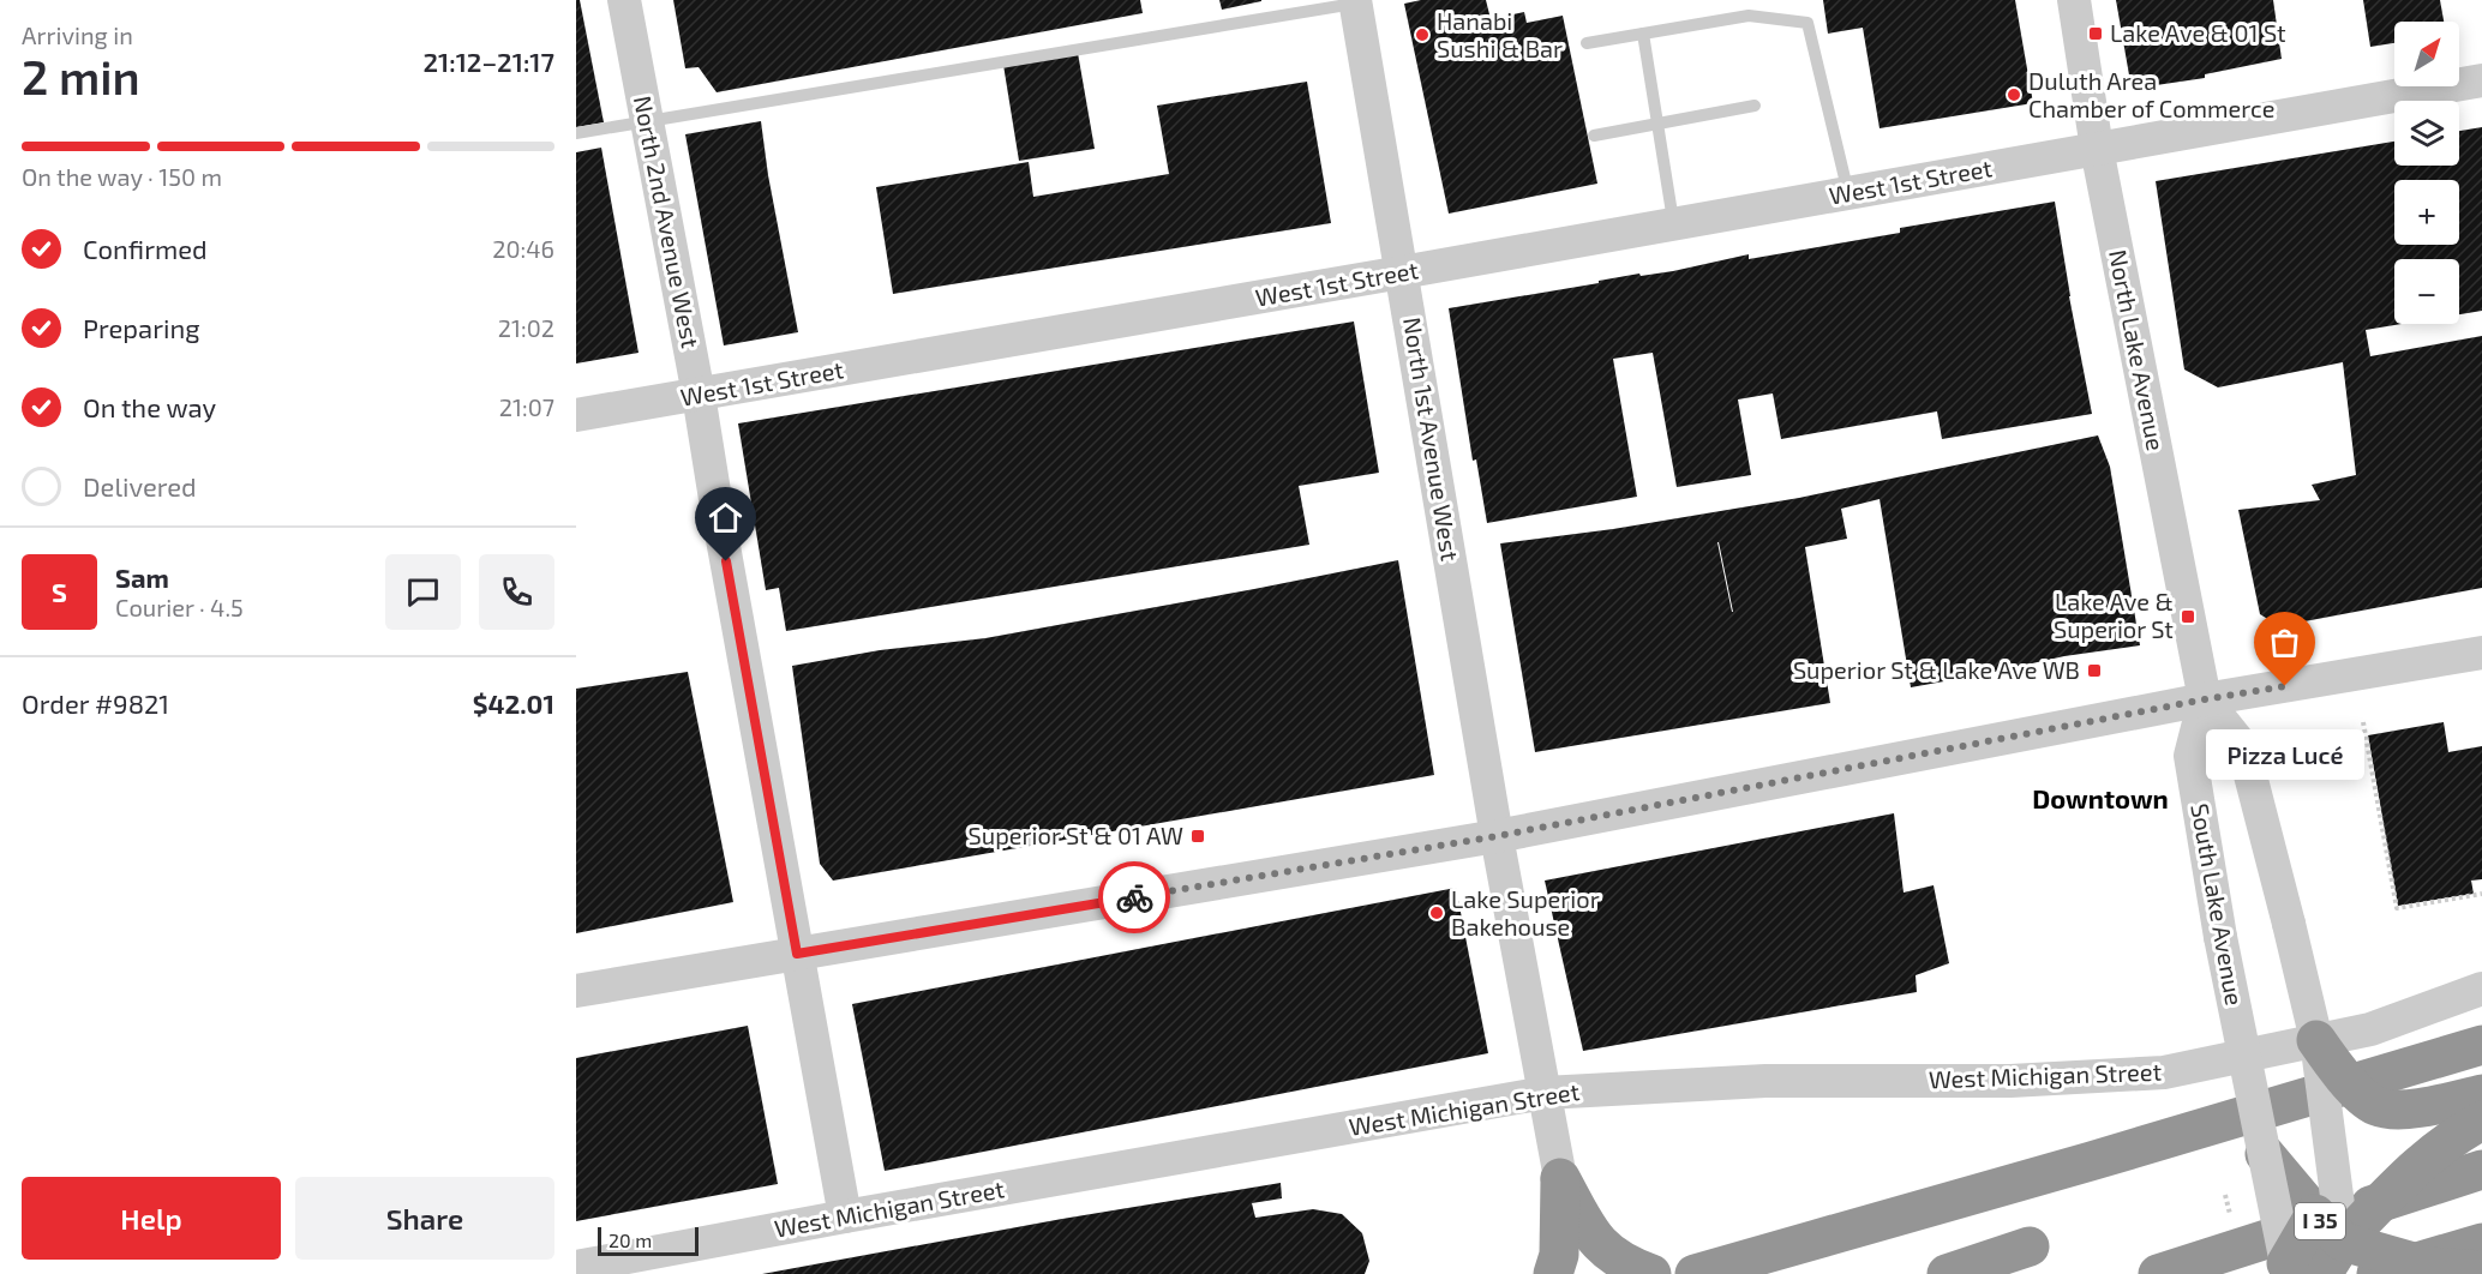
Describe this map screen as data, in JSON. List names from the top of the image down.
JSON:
{
  "streets": {
    "highway": ["I 35"],
    "street": [
      "West 1st Street",
      "North 2nd Avenue West",
      "North Lake Avenue",
      "North 1st Avenue West",
      "South Lake Avenue",
      "West Michigan Street"
    ]
  },
  "crossings": [
    ["West 1st Street", "North 2nd Avenue West"],
    ["West 1st Street", "North Lake Avenue"],
    ["West 1st Street", "North 1st Avenue West"],
    ["North 2nd Avenue West", "West Michigan Street"],
    ["North Lake Avenue", "South Lake Avenue"],
    ["North 1st Avenue West", "West Michigan Street"]
  ],
  "districts": ["Downtown"],
  "places": {
    "transit": [
      "Lake Ave & 01 St",
      "Lake Ave & Superior St",
      "Superior St & Lake Ave WB",
      "Superior St & 01 AW"
    ],
    "other": [
      "Hanabi Sushi & Bar",
      "Duluth Area Chamber of Commerce",
      "Pizza Lucé",
      "Lake Superior Bakehouse"
    ]
  },
  "scale_bar": "20 m",
  "north": "top right",
  "page": {
    "heading": ["2 min", "Arriving in", "21:12–21:17"],
    "panel": [
      "Sam",
      "Courier · 4.5",
      "Order #9821",
      "$42.01"
    ],
    "map_buttons": ["+", "−"],
    "bar": "On the way · 150 m",
    "list": [
      ["Confirmed", "20:46"],
      ["Preparing", "21:02"],
      ["On the way", "21:07"],
      "Delivered"
    ],
    "round": "S",
    "bubble": "Pizza Lucé",
    "buttons": ["Help", "Share"],
    "scale": "20 m"
  }
}
